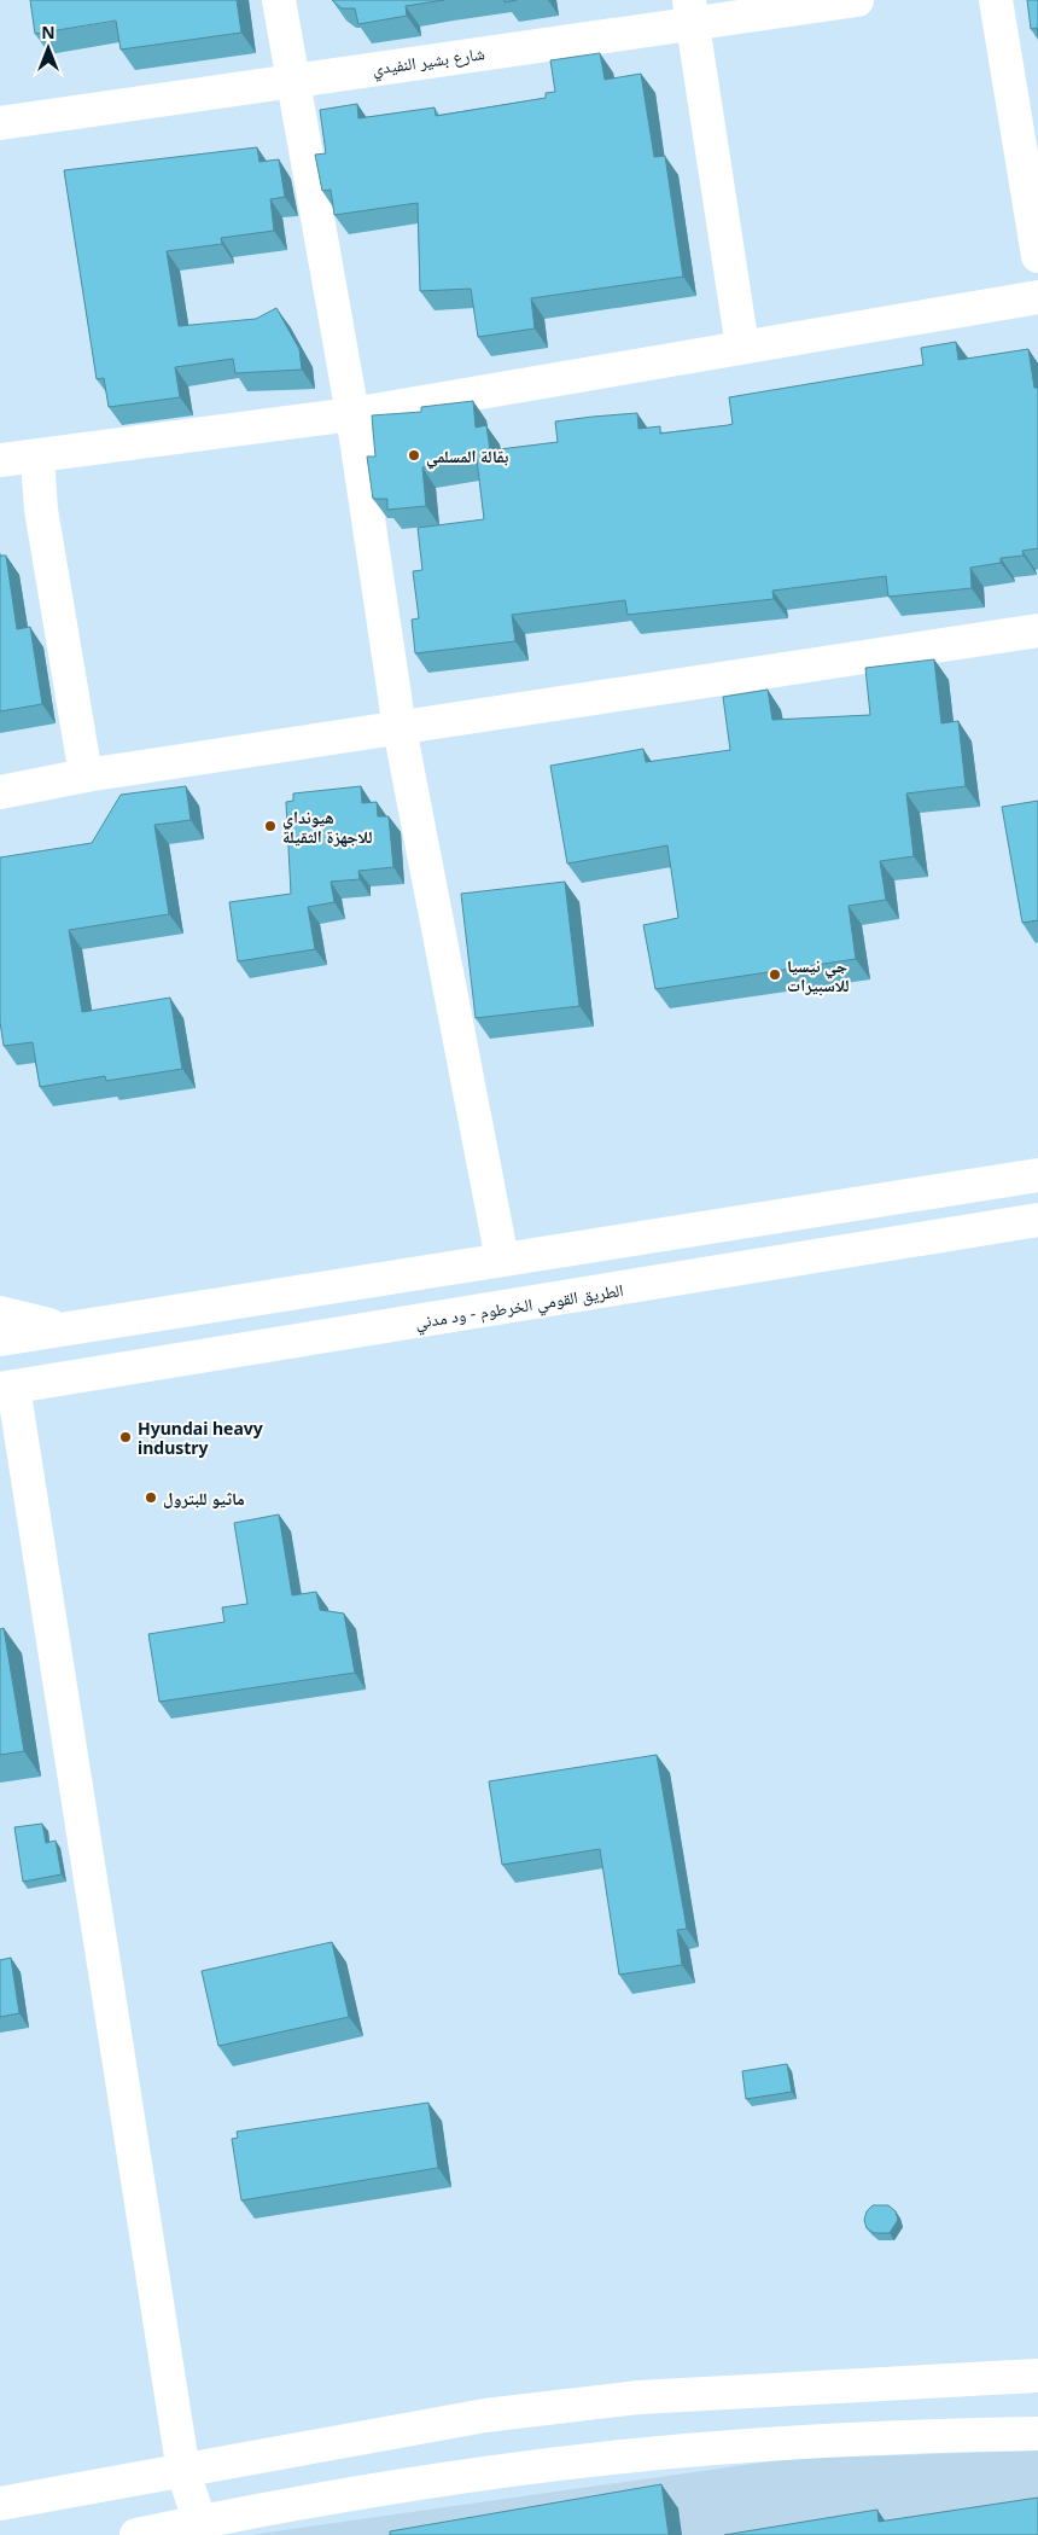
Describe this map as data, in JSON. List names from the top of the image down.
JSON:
{
  "streets": {
    "main road": ["شارع بشير النفيدي", "الطريق القومي الخرطوم - ود مدني"]
  },
  "places": [
    "بقالة المسلمي",
    "هيونداي للاجهزة الثقيلة",
    "جي نيسيا للاسبيرات",
    "Hyundai heavy industry",
    "ماثيو للبترول"
  ],
  "north": "top"
}
